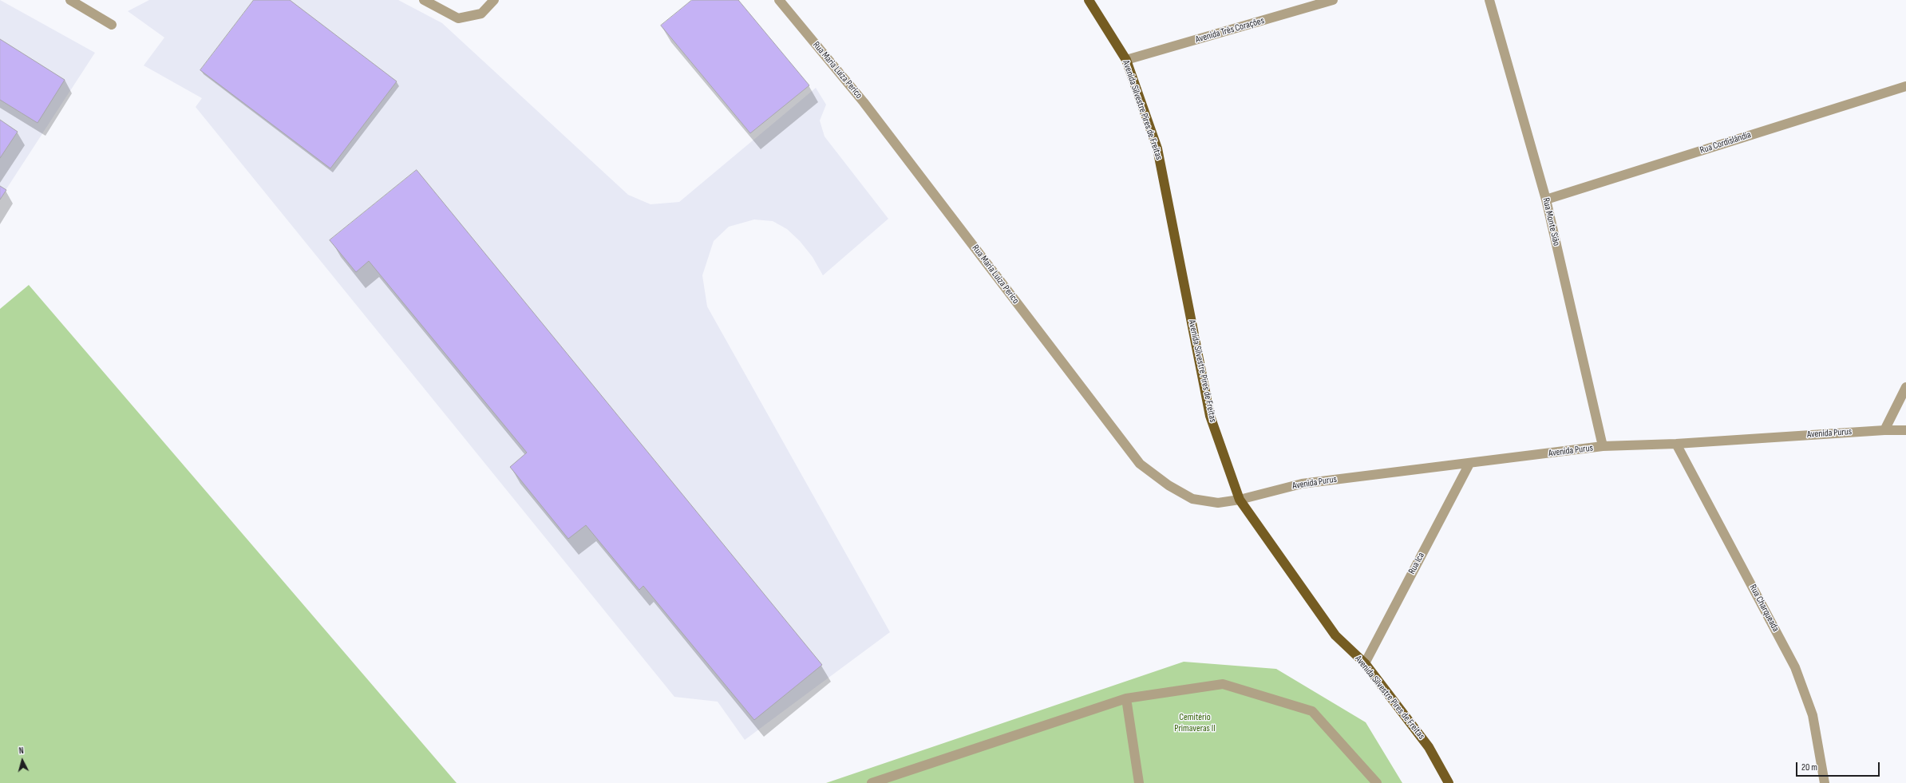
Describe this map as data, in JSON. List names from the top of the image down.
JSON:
{
  "streets": {
    "main road": ["Avenida Silvestre Pires de Freitas"],
    "street": [
      "Avenida Três Corações",
      "Rua Maria Luiza Perico",
      "Rua Cordislândia",
      "Rua Monte Sião",
      "Avenida Purus",
      "Rua Ica",
      "Rua Charqueada"
    ]
  },
  "crossings": [
    ["Avenida Três Corações", "Avenida Silvestre Pires de Freitas"],
    ["Rua Maria Luiza Perico", "Avenida Silvestre Pires de Freitas"],
    ["Rua Maria Luiza Perico", "Avenida Purus"],
    ["Avenida Silvestre Pires de Freitas", "Avenida Purus"],
    ["Avenida Silvestre Pires de Freitas", "Rua Ica"],
    ["Rua Cordislândia", "Rua Monte Sião"],
    ["Rua Monte Sião", "Avenida Purus"],
    ["Avenida Purus", "Rua Ica"],
    ["Avenida Purus", "Rua Charqueada"]
  ],
  "parks": ["Cemitério Primaveras II"],
  "scale_bar": "20 m",
  "north": "top"
}
